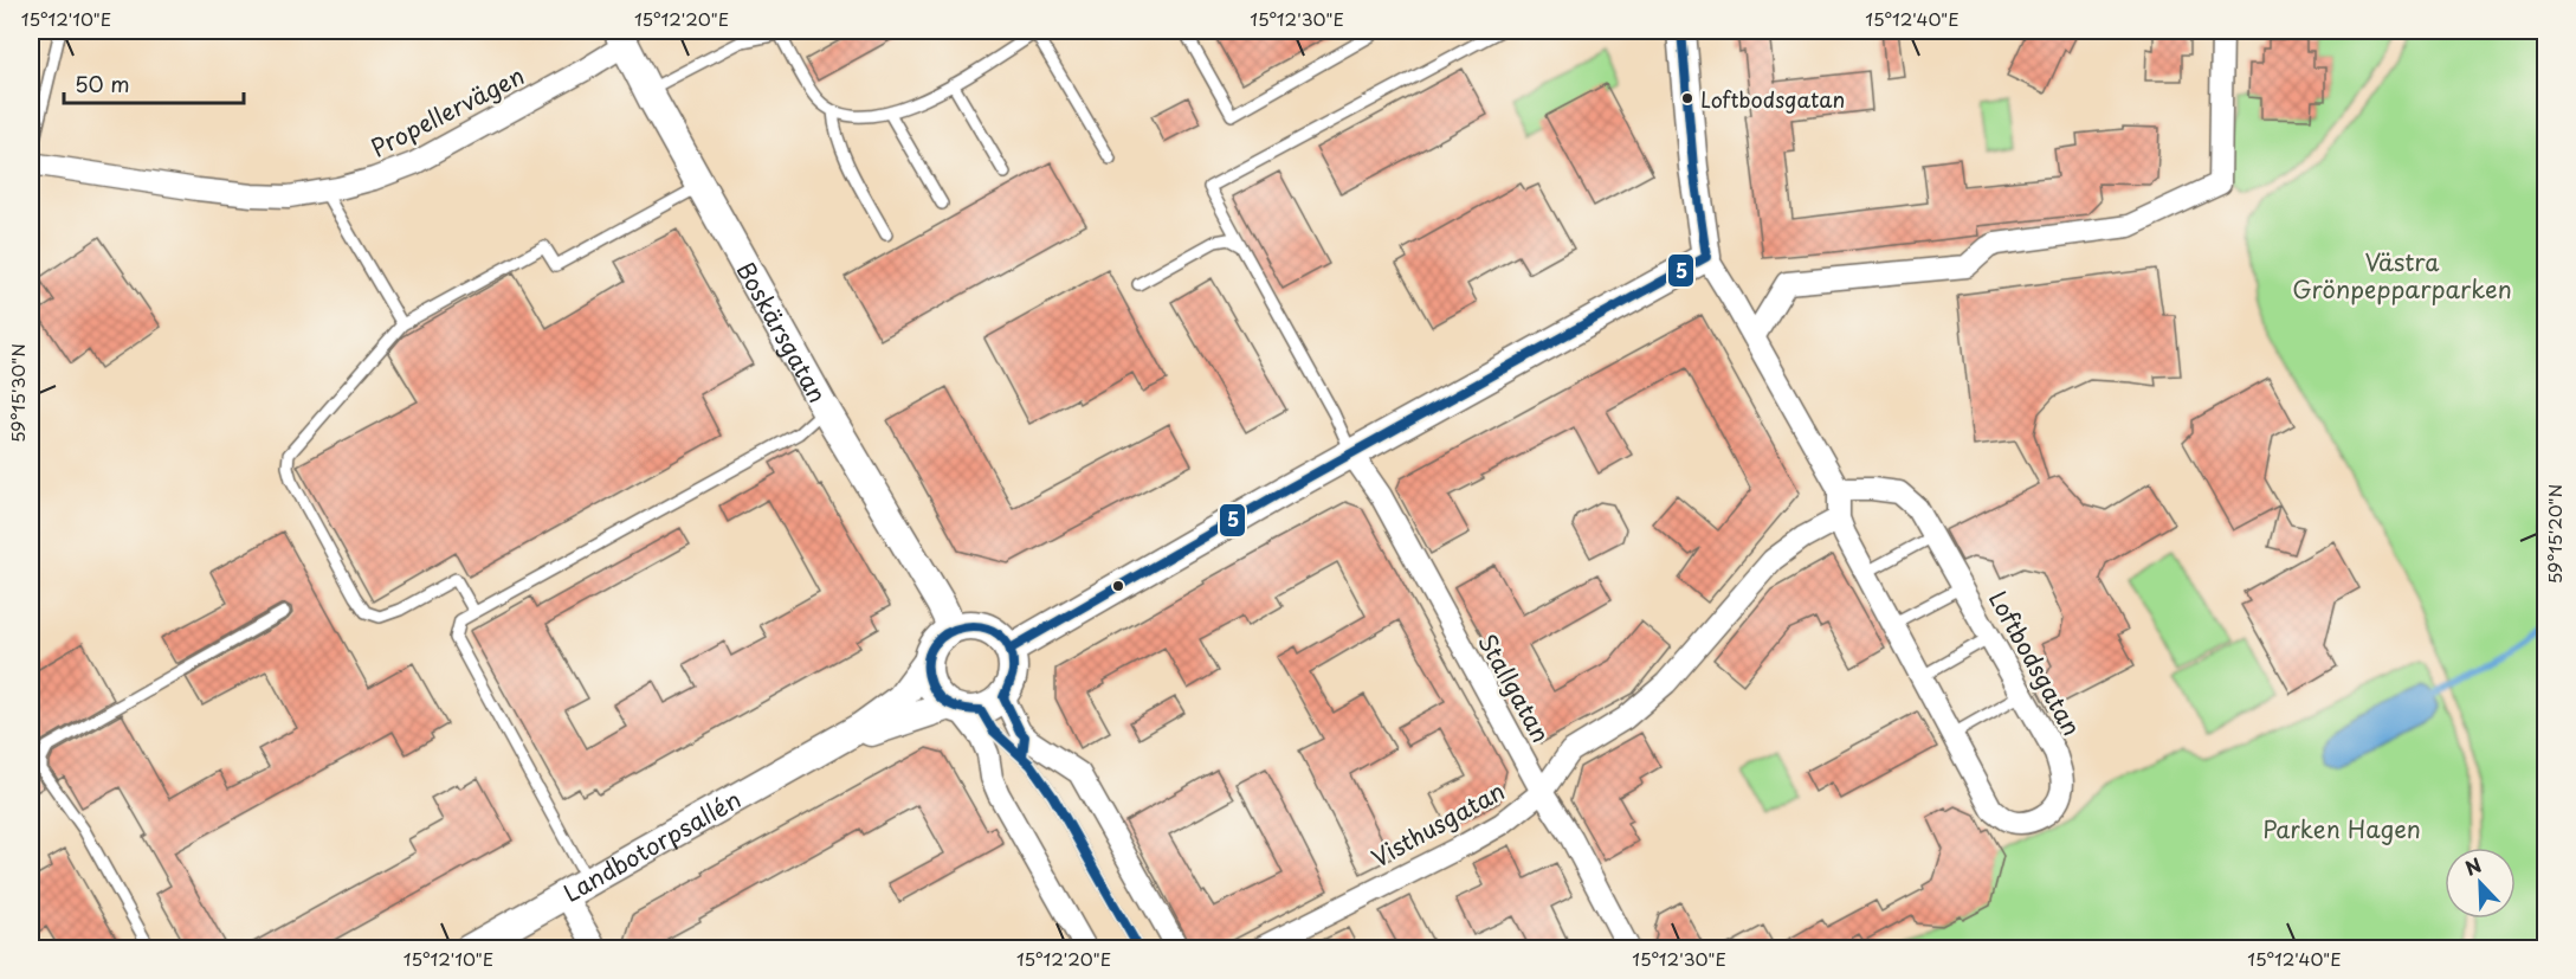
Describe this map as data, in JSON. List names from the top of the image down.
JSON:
{
  "streets": {
    "street": [
      "Propellervägen",
      "Boskärsgatan",
      "Loftbodsgatan",
      "Stallgatan",
      "Visthusgatan",
      "Landbotorpsallén"
    ]
  },
  "crossings": [
    ["Propellervägen", "Boskärsgatan"],
    ["Boskärsgatan", "Landbotorpsallén"],
    ["Loftbodsgatan", "Visthusgatan"],
    ["Stallgatan", "Visthusgatan"]
  ],
  "parks": ["Västra Grönpepparparken", "Parken Hagen"],
  "places": ["Loftbodsgatan"],
  "lines": ["transit line 5"],
  "scale_bar": "50 m",
  "north": "top left",
  "coordinates": [
    "15°12'10\"E",
    "15°12'20\"E",
    "15°12'30\"E",
    "15°12'40\"E",
    "59°15'30\"N",
    "59°15'20\"N"
  ]
}
